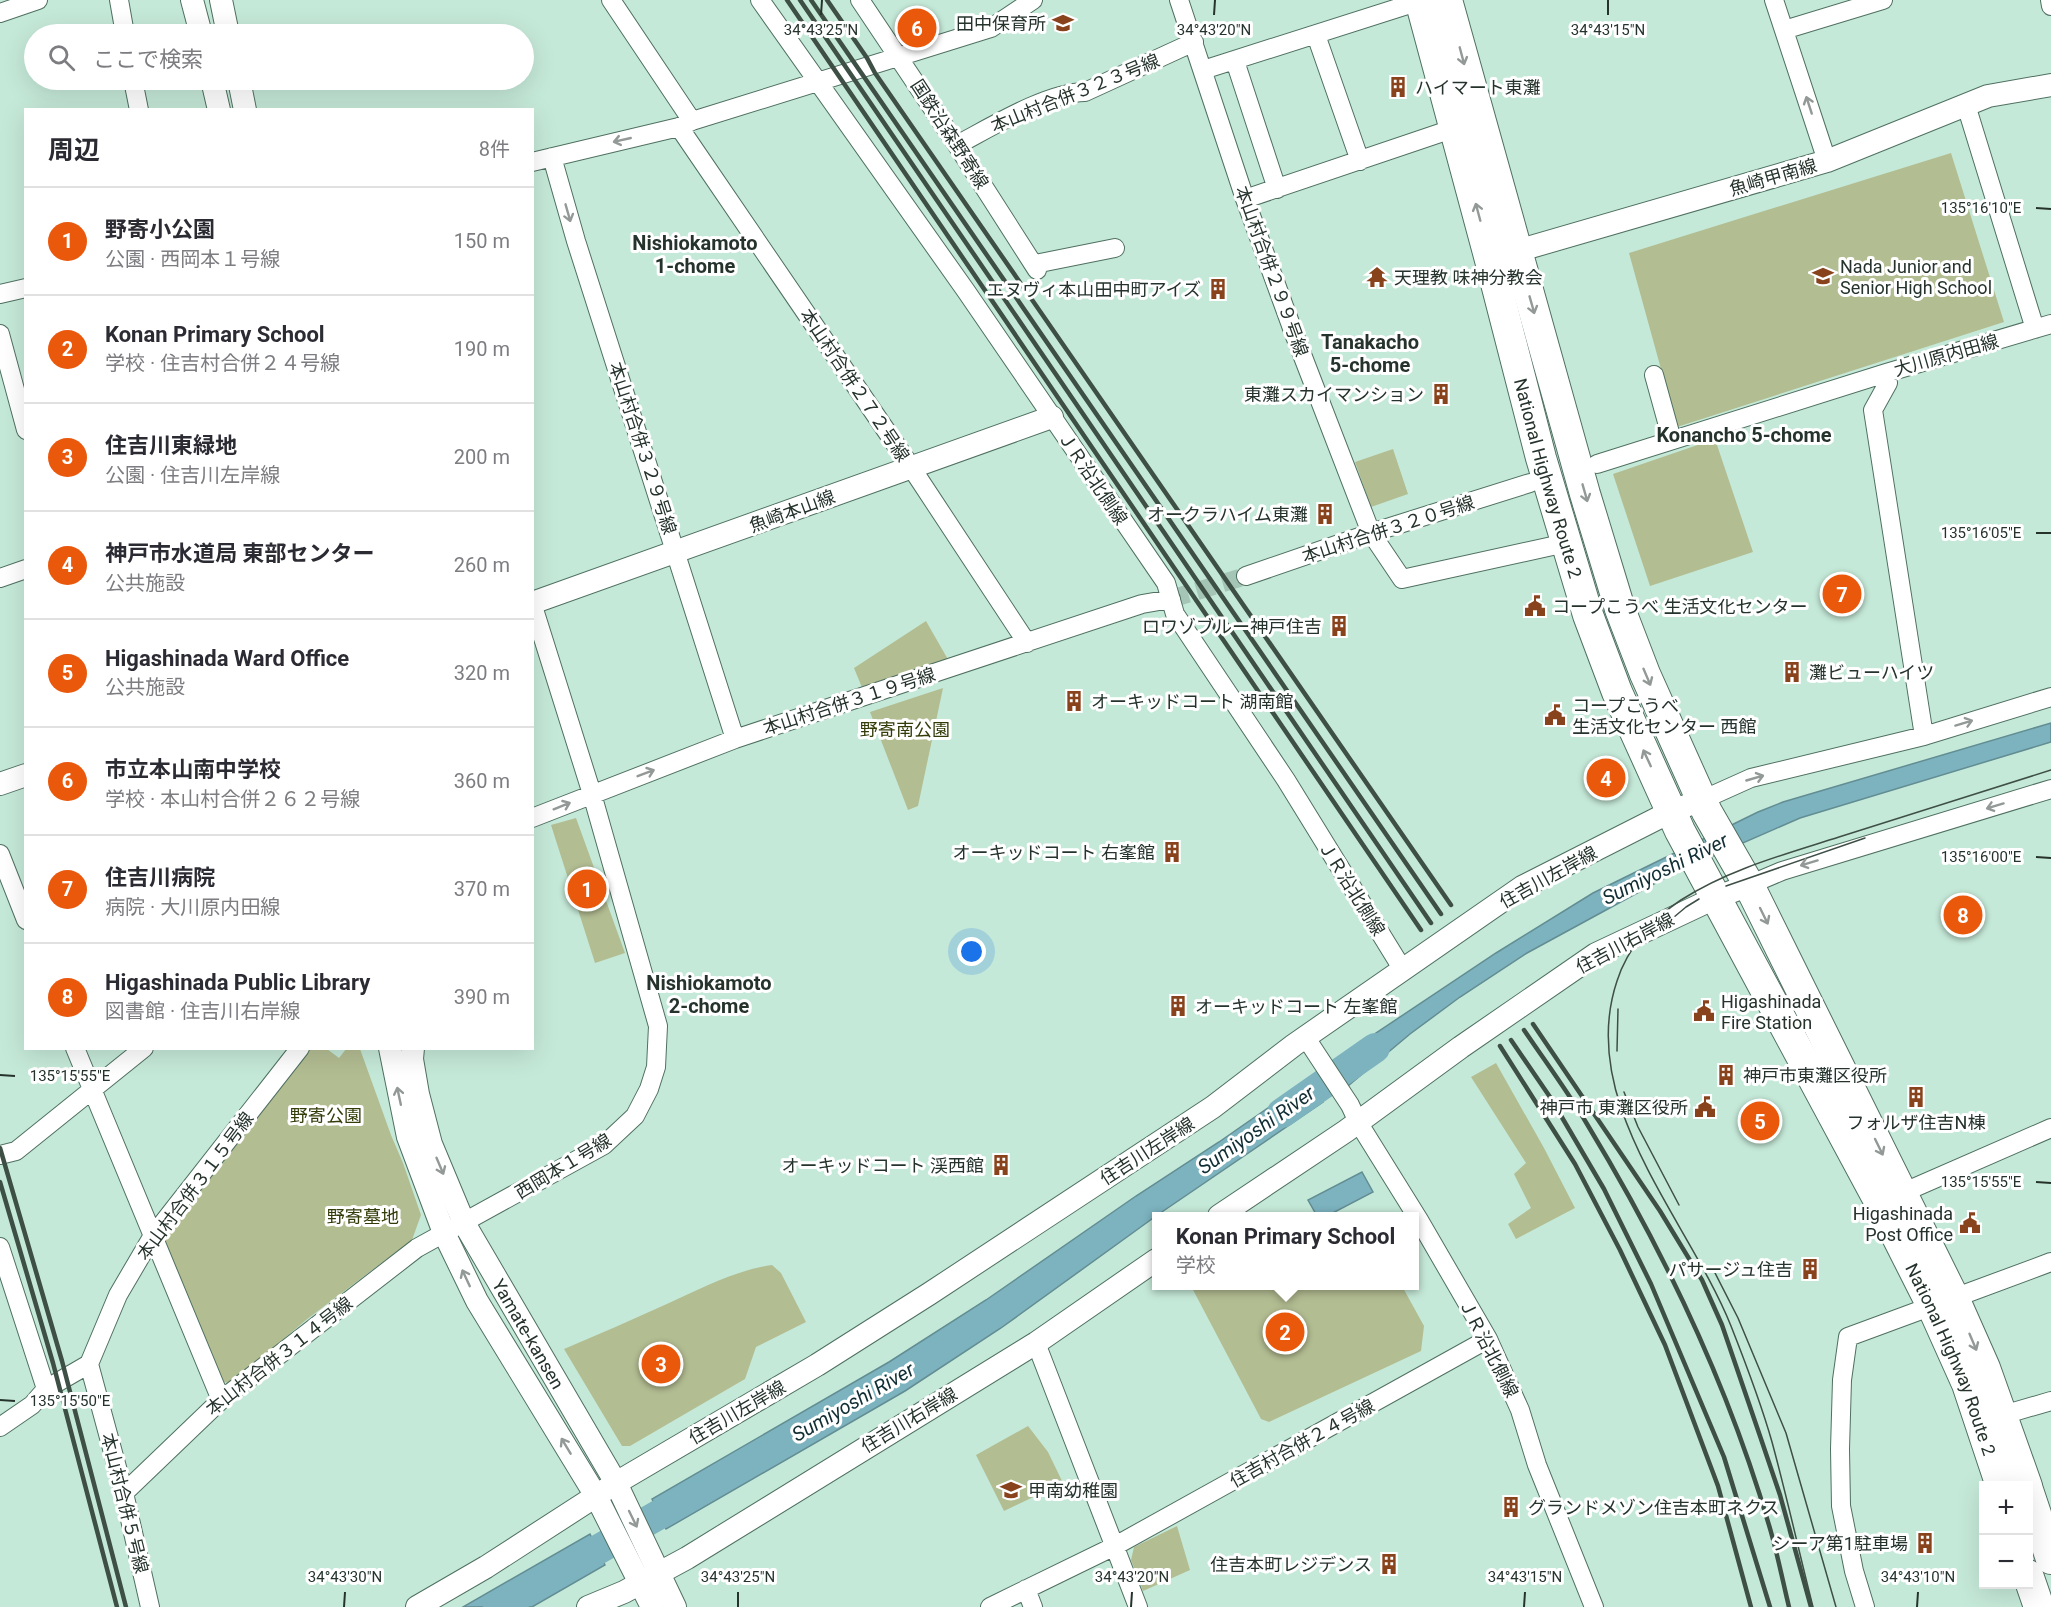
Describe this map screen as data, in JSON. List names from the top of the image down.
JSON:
{
  "streets": {
    "highway": ["National Highway Route 2"],
    "street": [
      "本山村合併３２３号線",
      "国鉄沿森野寄線",
      "魚崎甲南線",
      "本山村合併２９９号線",
      "大川原内田線",
      "本山村合併２７２号線",
      "本山村合併３２９号線",
      "ＪＲ沿北側線",
      "魚崎本山線",
      "本山村合併３２０号線",
      "本山村合併３１９号線",
      "住吉川左岸線",
      "住吉川右岸線",
      "西岡本１号線",
      "本山村合併３１５号線",
      "Yamate-kansen",
      "本山村合併３１４号線",
      "住吉村合併２４号線",
      "本山村合併５号線"
    ]
  },
  "crossings": [
    ["本山村合併３２３号線", "国鉄沿森野寄線"],
    ["本山村合併３２３号線", "本山村合併２９９号線"],
    ["魚崎甲南線", "大川原内田線"],
    ["魚崎甲南線", "National Highway Route 2"],
    ["本山村合併２９９号線", "National Highway Route 2"],
    ["本山村合併２９９号線", "本山村合併３２０号線"],
    ["本山村合併２７２号線", "魚崎本山線"],
    ["本山村合併２７２号線", "本山村合併３１９号線"],
    ["本山村合併３２９号線", "魚崎本山線"],
    ["本山村合併３２９号線", "本山村合併３１９号線"],
    ["ＪＲ沿北側線", "魚崎本山線"],
    ["ＪＲ沿北側線", "本山村合併３１９号線"],
    ["ＪＲ沿北側線", "住吉川左岸線"],
    ["ＪＲ沿北側線", "住吉川右岸線"],
    ["ＪＲ沿北側線", "住吉村合併２４号線"],
    ["National Highway Route 2", "住吉川左岸線"],
    ["National Highway Route 2", "住吉川右岸線"],
    ["本山村合併３１９号線", "西岡本１号線"],
    ["住吉川左岸線", "Yamate-kansen"],
    ["住吉川右岸線", "Yamate-kansen"],
    ["西岡本１号線", "Yamate-kansen"],
    ["西岡本１号線", "本山村合併３１４号線"],
    ["本山村合併３１５号線", "本山村合併５号線"],
    ["Yamate-kansen", "本山村合併３１４号線"],
    ["本山村合併３１４号線", "本山村合併５号線"]
  ],
  "one_way": ["本山村合併３２９号線"],
  "districts": [
    "Nishiokamoto 1-chome",
    "Tanakacho 5-chome",
    "Konancho 5-chome",
    "Nishiokamoto 2-chome"
  ],
  "water": ["Sumiyoshi River"],
  "parks": ["野寄南公園", "野寄公園", "野寄墓地"],
  "places": {
    "school or university": ["田中保育所", "Nada Junior and Senior High School", "甲南幼稚園"],
    "building": [
      "ハイマート東灘",
      "エヌヴィ本山田中町アイズ",
      "東灘スカイマンション",
      "オークラハイム東灘",
      "ロワゾブルー神戸住吉",
      "灘ビューハイツ",
      "オーキッドコート 湖南館",
      "オーキッドコート 右峯館",
      "オーキッドコート 左峯館",
      "神戸市東灘区役所",
      "フォルザ住吉N棟",
      "オーキッドコート 渓西館",
      "パサージュ住吉",
      "グランドメゾン住吉本町ネクス",
      "シーア第1駐車場",
      "住吉本町レジデンス"
    ],
    "temple": ["天理教 味神分教会"],
    "public building": [
      "コープこうべ 生活文化センター",
      "コープこうべ 生活文化センター 西館",
      "Higashinada Fire Station",
      "神戸市 東灘区役所",
      "Higashinada Post Office"
    ]
  },
  "page": {
    "pins": [
      "6",
      "7",
      "4",
      "1",
      "8",
      "5",
      "2",
      "3"
    ],
    "search": "ここで検索",
    "heading": ["周辺", "8件"],
    "list": [
      {
        "mark": "1",
        "name": "野寄小公園",
        "note": "公園 · 西岡本１号線",
        "value": "150 m"
      },
      {
        "mark": "2",
        "name": "Konan Primary School",
        "note": "学校 · 住吉村合併２４号線",
        "value": "190 m"
      },
      {
        "mark": "3",
        "name": "住吉川東緑地",
        "note": "公園 · 住吉川左岸線",
        "value": "200 m"
      },
      {
        "mark": "4",
        "name": "神戸市水道局 東部センター",
        "note": "公共施設",
        "value": "260 m"
      },
      {
        "mark": "5",
        "name": "Higashinada Ward Office",
        "note": "公共施設",
        "value": "320 m"
      },
      {
        "mark": "6",
        "name": "市立本山南中学校",
        "note": "学校 · 本山村合併２６２号線",
        "value": "360 m"
      },
      {
        "mark": "7",
        "name": "住吉川病院",
        "note": "病院 · 大川原内田線",
        "value": "370 m"
      },
      {
        "mark": "8",
        "name": "Higashinada Public Library",
        "note": "図書館 · 住吉川右岸線",
        "value": "390 m"
      }
    ],
    "popup": ["Konan Primary School", "学校"],
    "map_buttons": ["+", "−"]
  },
  "coordinates": [
    "34°43'25\"N",
    "34°43'20\"N",
    "34°43'15\"N",
    "135°16'10\"E",
    "135°16'05\"E",
    "135°16'00\"E",
    "135°15'55\"E",
    "135°15'50\"E",
    "34°43'30\"N",
    "34°43'10\"N"
  ]
}
